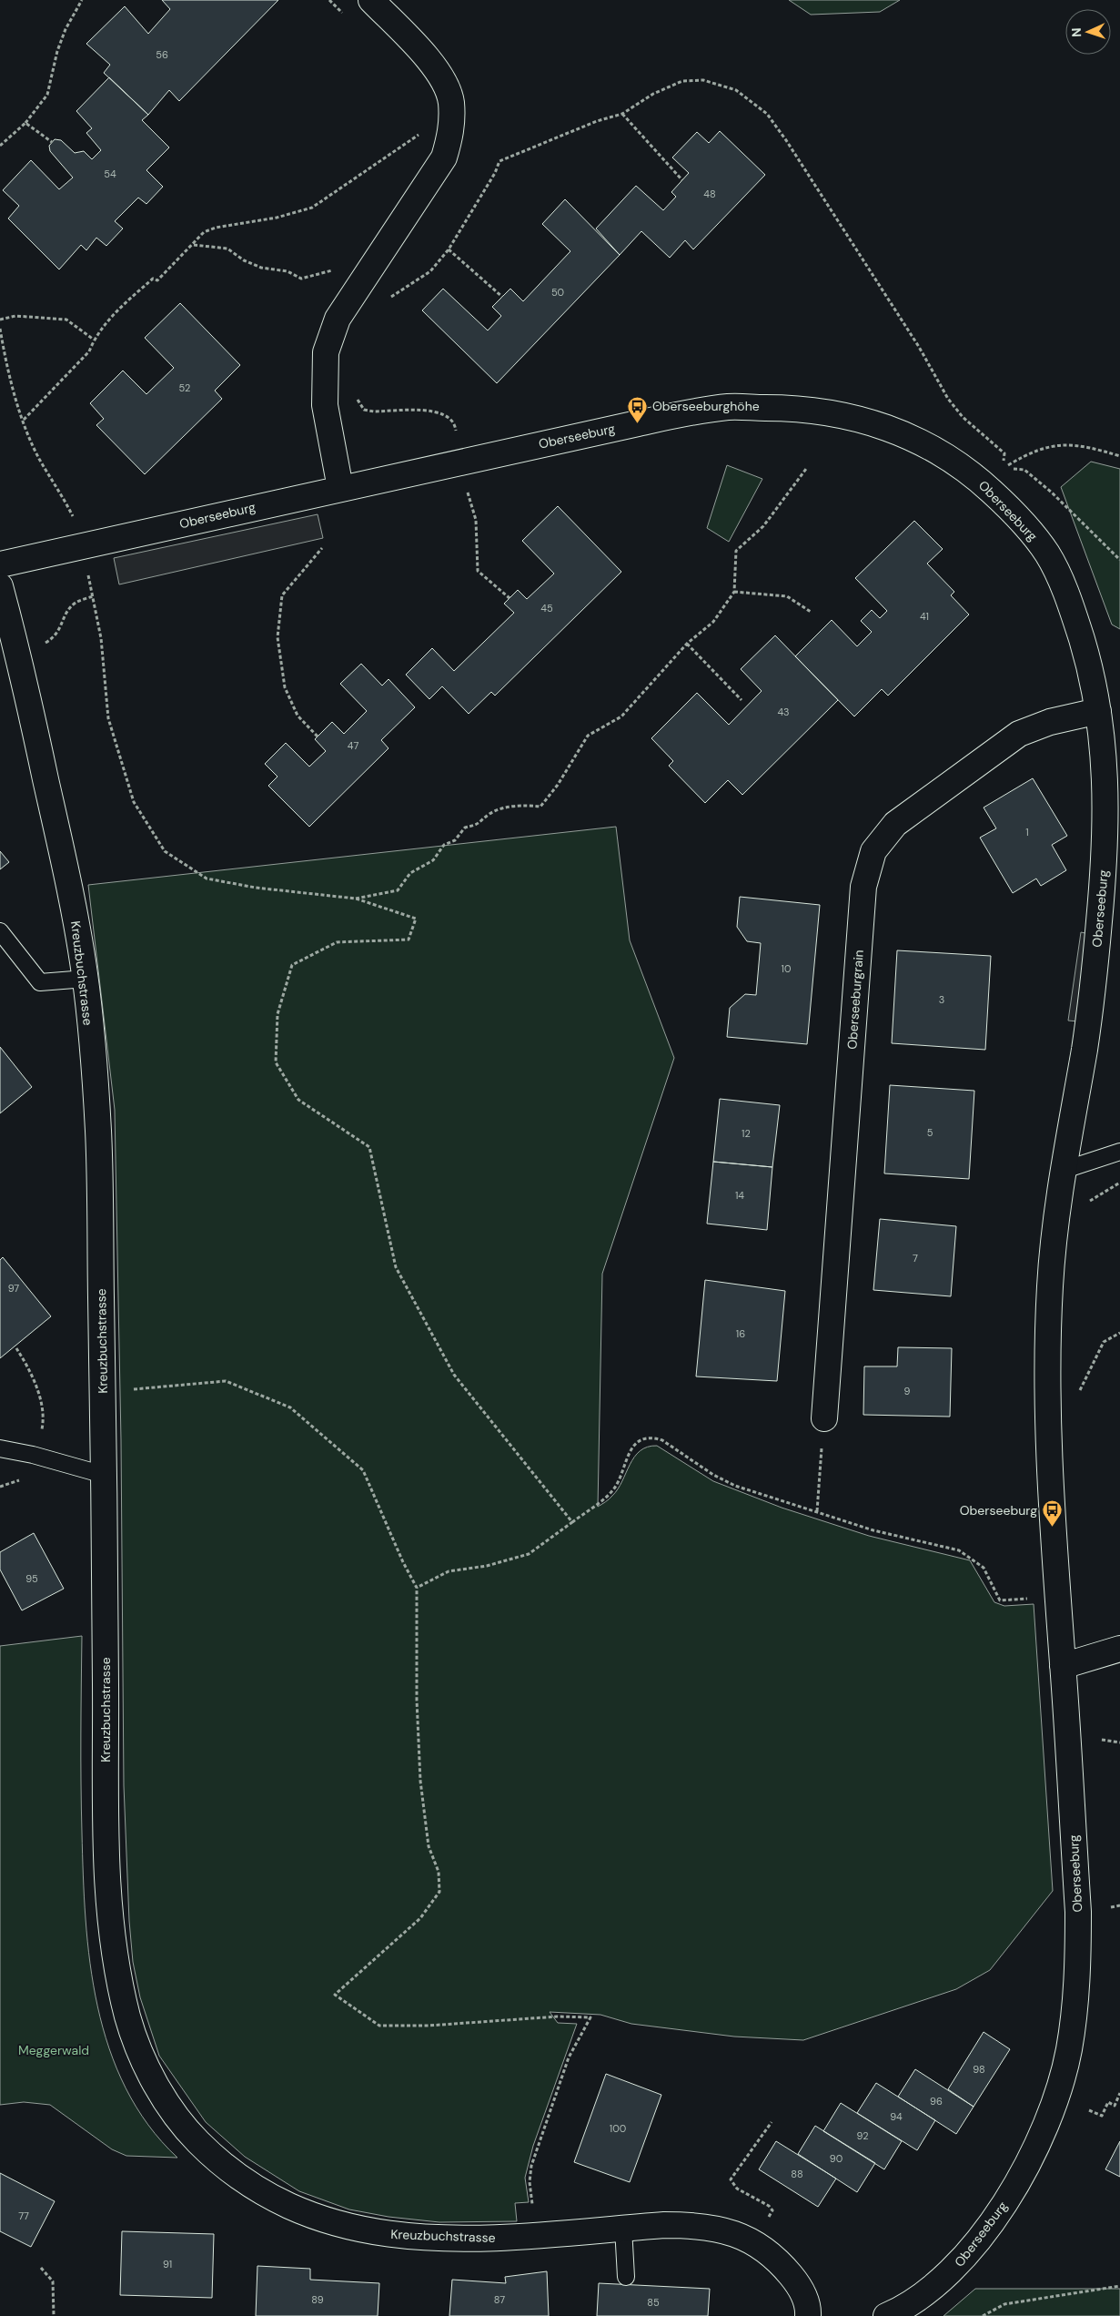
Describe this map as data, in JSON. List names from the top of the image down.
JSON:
{
  "streets": {
    "street": ["Oberseeburg", "Kreuzbuchstrasse", "Oberseeburgrain"]
  },
  "crossings": [
    ["Oberseeburg", "Oberseeburgrain"]
  ],
  "parks": ["Meggerwald"],
  "places": {
    "bus stop": ["Oberseeburghöhe", "Oberseeburg"]
  },
  "house_numbers": [
    "56",
    "54",
    "48",
    "50",
    "52",
    "45",
    "41",
    "43",
    "47",
    "1",
    "10",
    "3",
    "5",
    "12",
    "14",
    "7",
    "97",
    "16",
    "9",
    "95",
    "98",
    "96",
    "94",
    "100",
    "92",
    "90",
    "88",
    "77",
    "91",
    "89",
    "87",
    "85"
  ],
  "north": "left"
}
